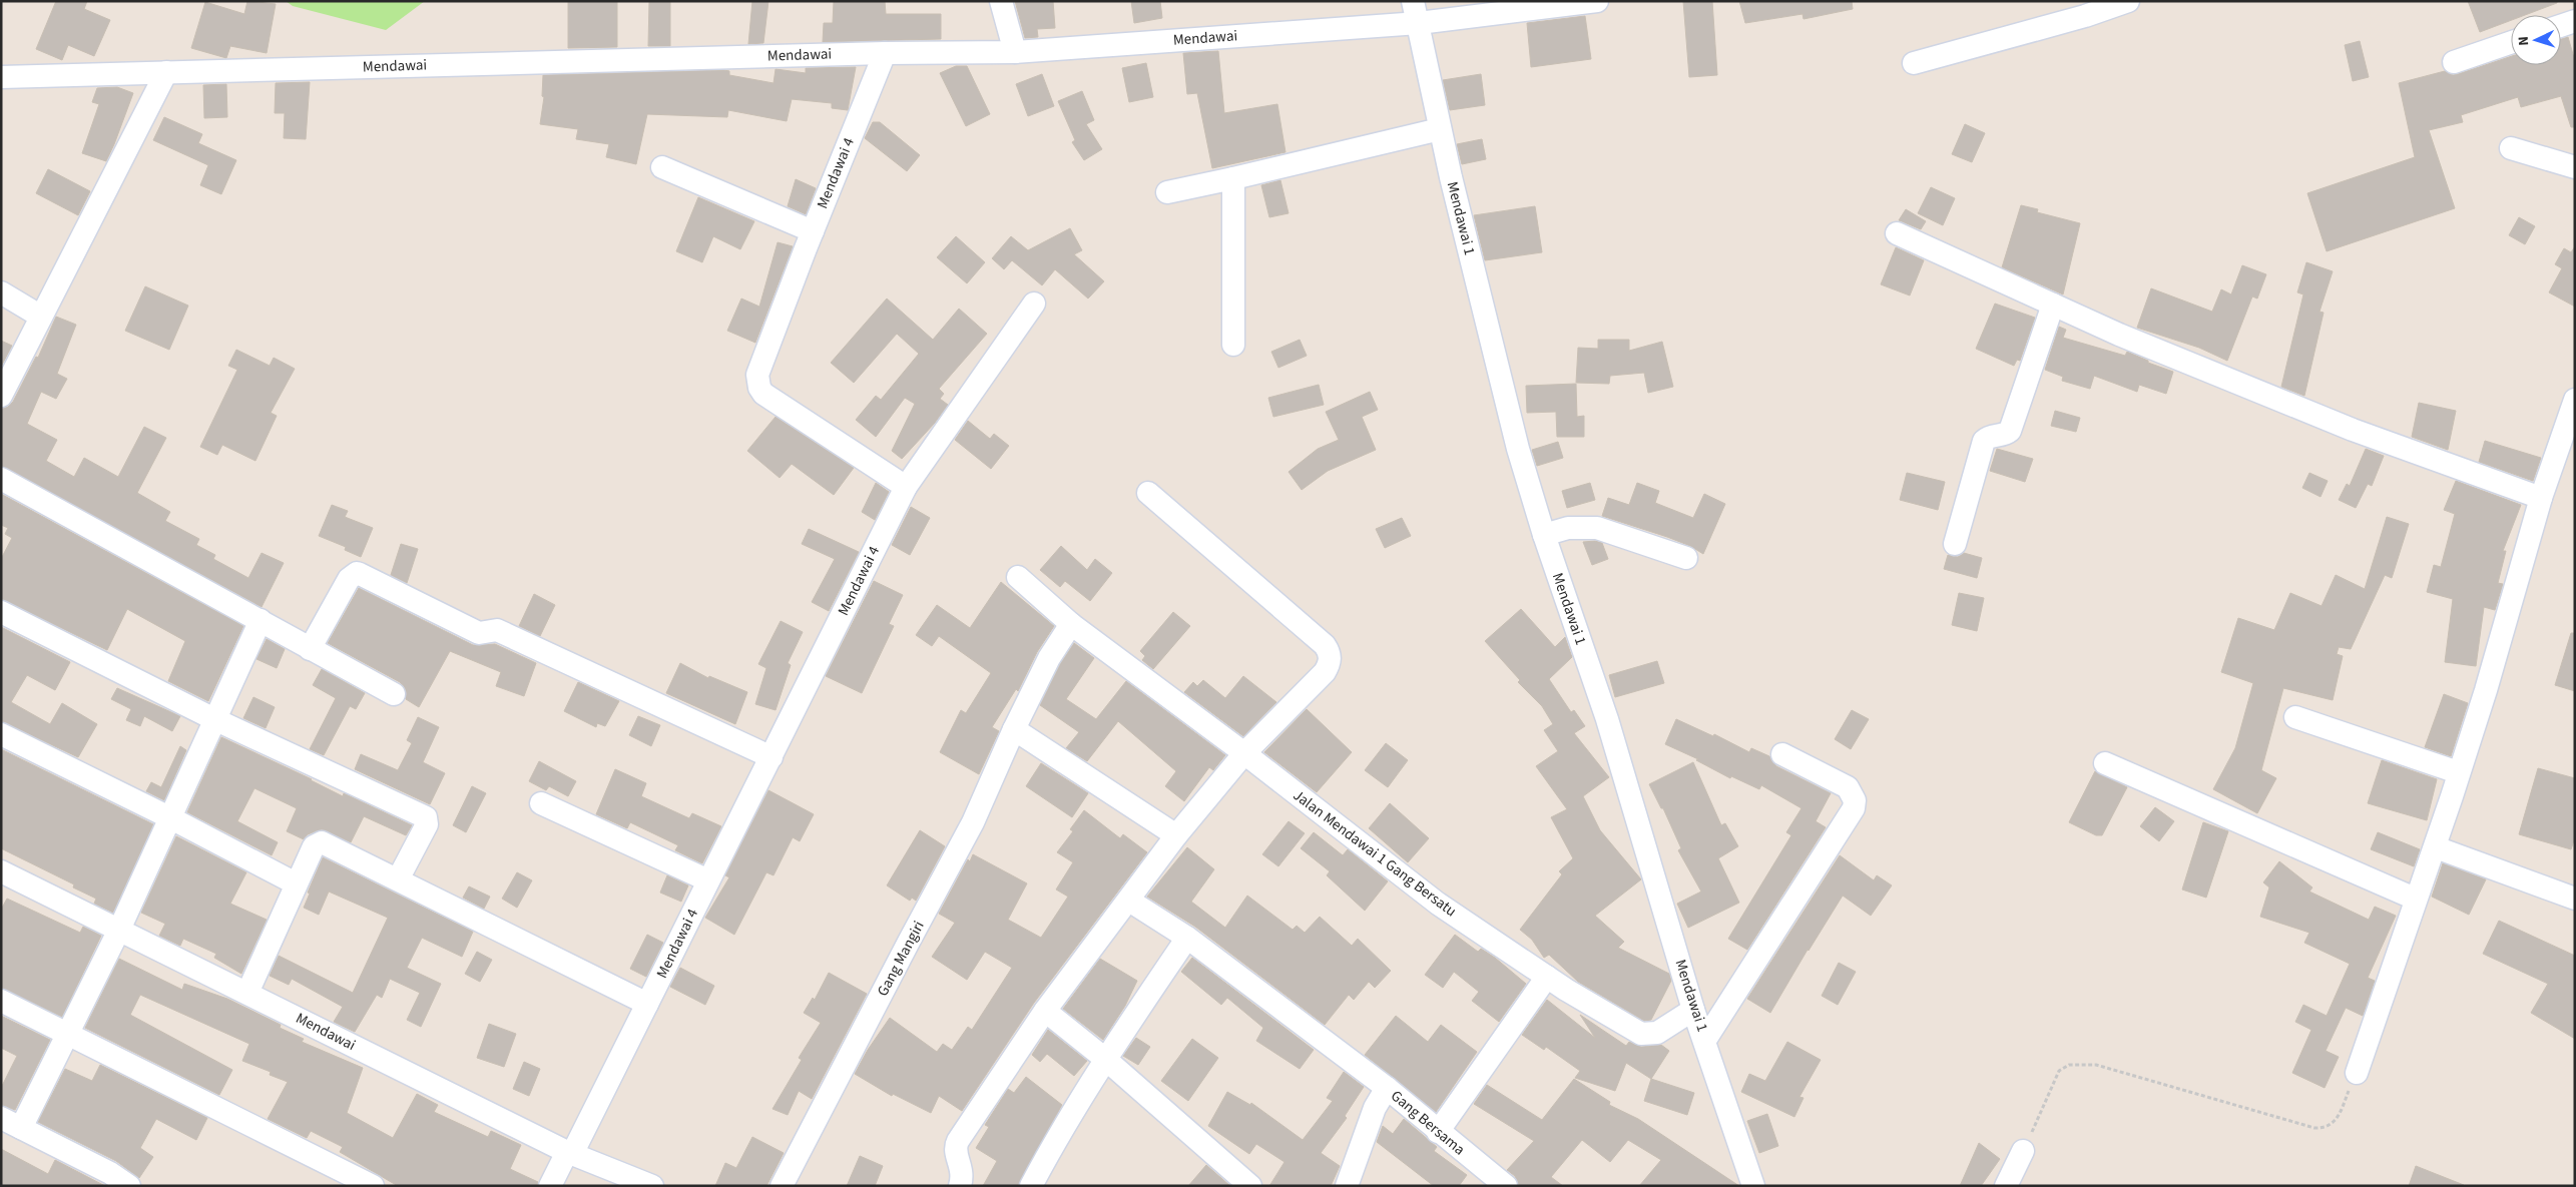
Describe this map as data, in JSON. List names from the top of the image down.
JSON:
{
  "streets": {
    "street": [
      "Mendawai",
      "Mendawai 4",
      "Mendawai 1",
      "Jalan Mendawai 1 Gang Bersatu",
      "Gang Mangiri",
      "Gang Bersama"
    ]
  },
  "crossings": [
    ["Mendawai", "Mendawai 4"],
    ["Mendawai", "Mendawai 1"],
    ["Mendawai 1", "Jalan Mendawai 1 Gang Bersatu"],
    ["Jalan Mendawai 1 Gang Bersatu", "Gang Mangiri"]
  ],
  "north": "left"
}
